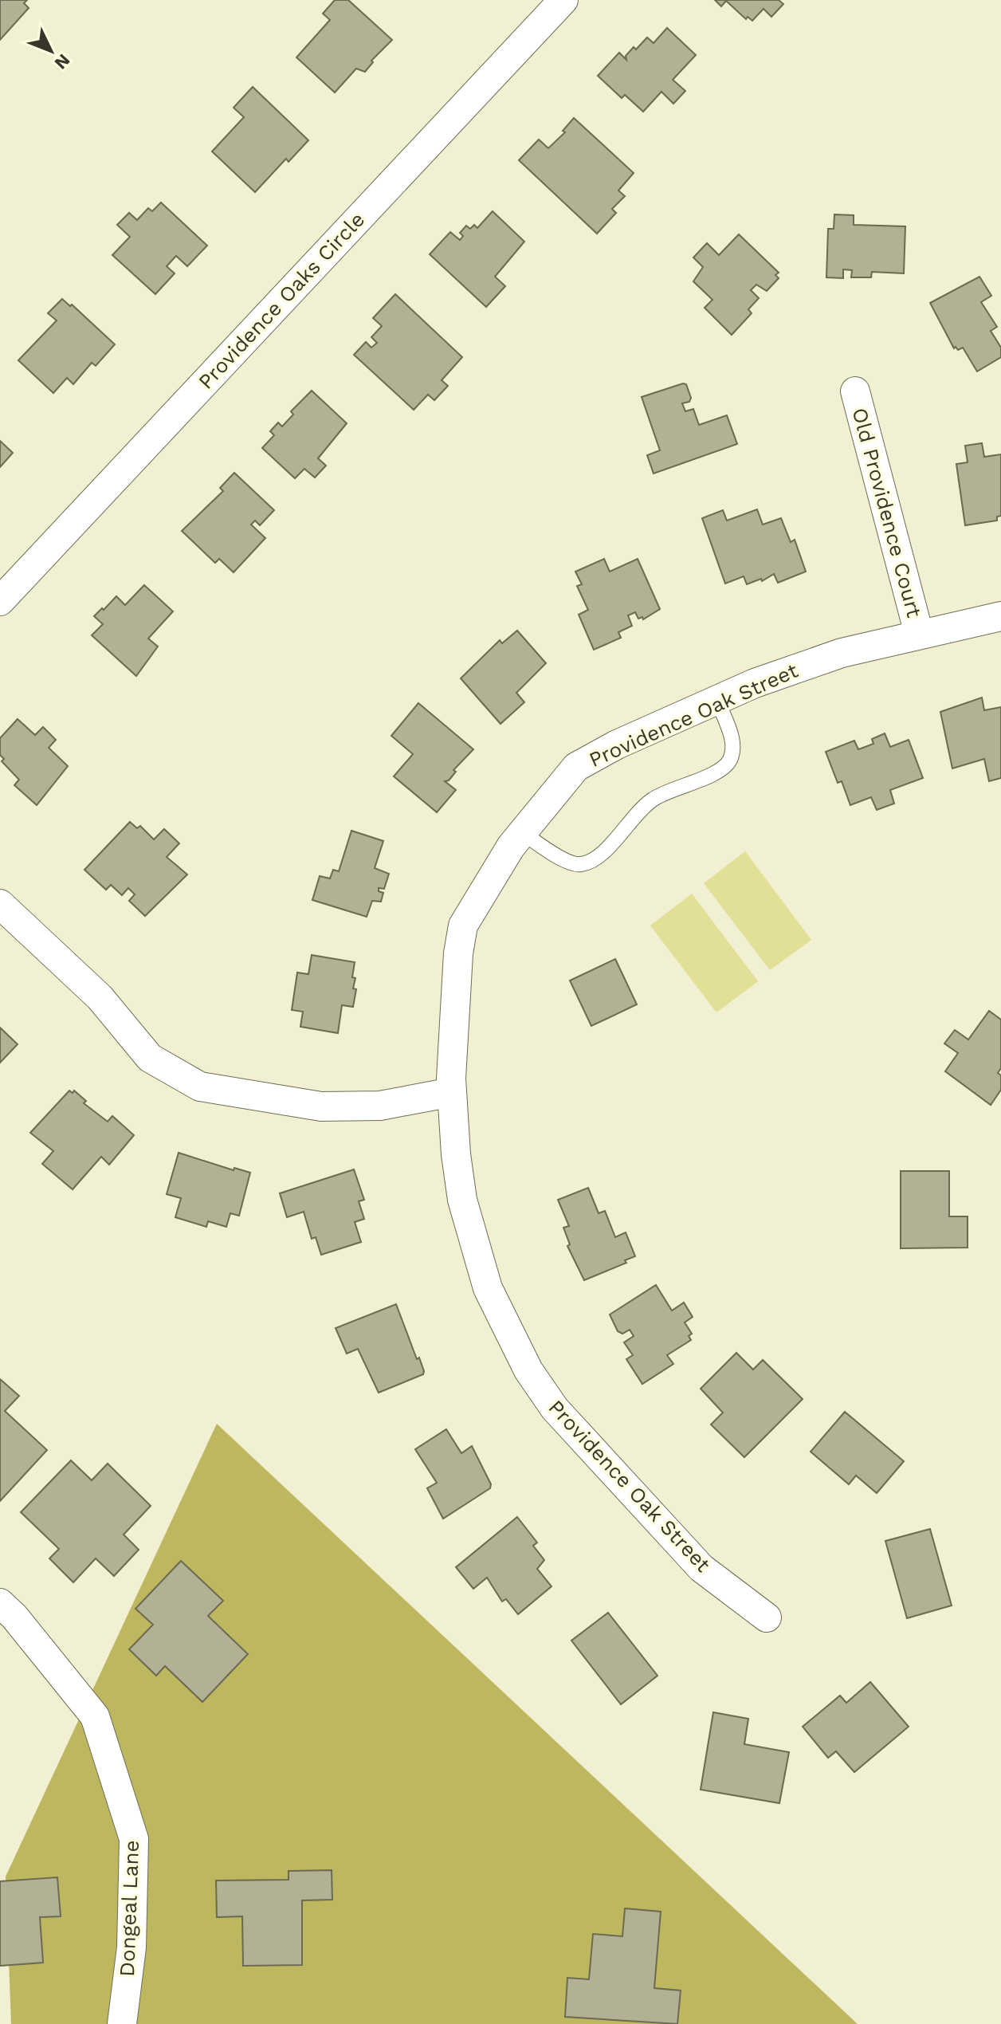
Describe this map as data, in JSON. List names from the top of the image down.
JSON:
{
  "streets": {
    "street": [
      "Providence Oaks Circle",
      "Old Providence Court",
      "Providence Oak Street",
      "Dongeal Lane"
    ]
  },
  "crossings": [
    ["Old Providence Court", "Providence Oak Street"]
  ],
  "north": "bottom right"
}
